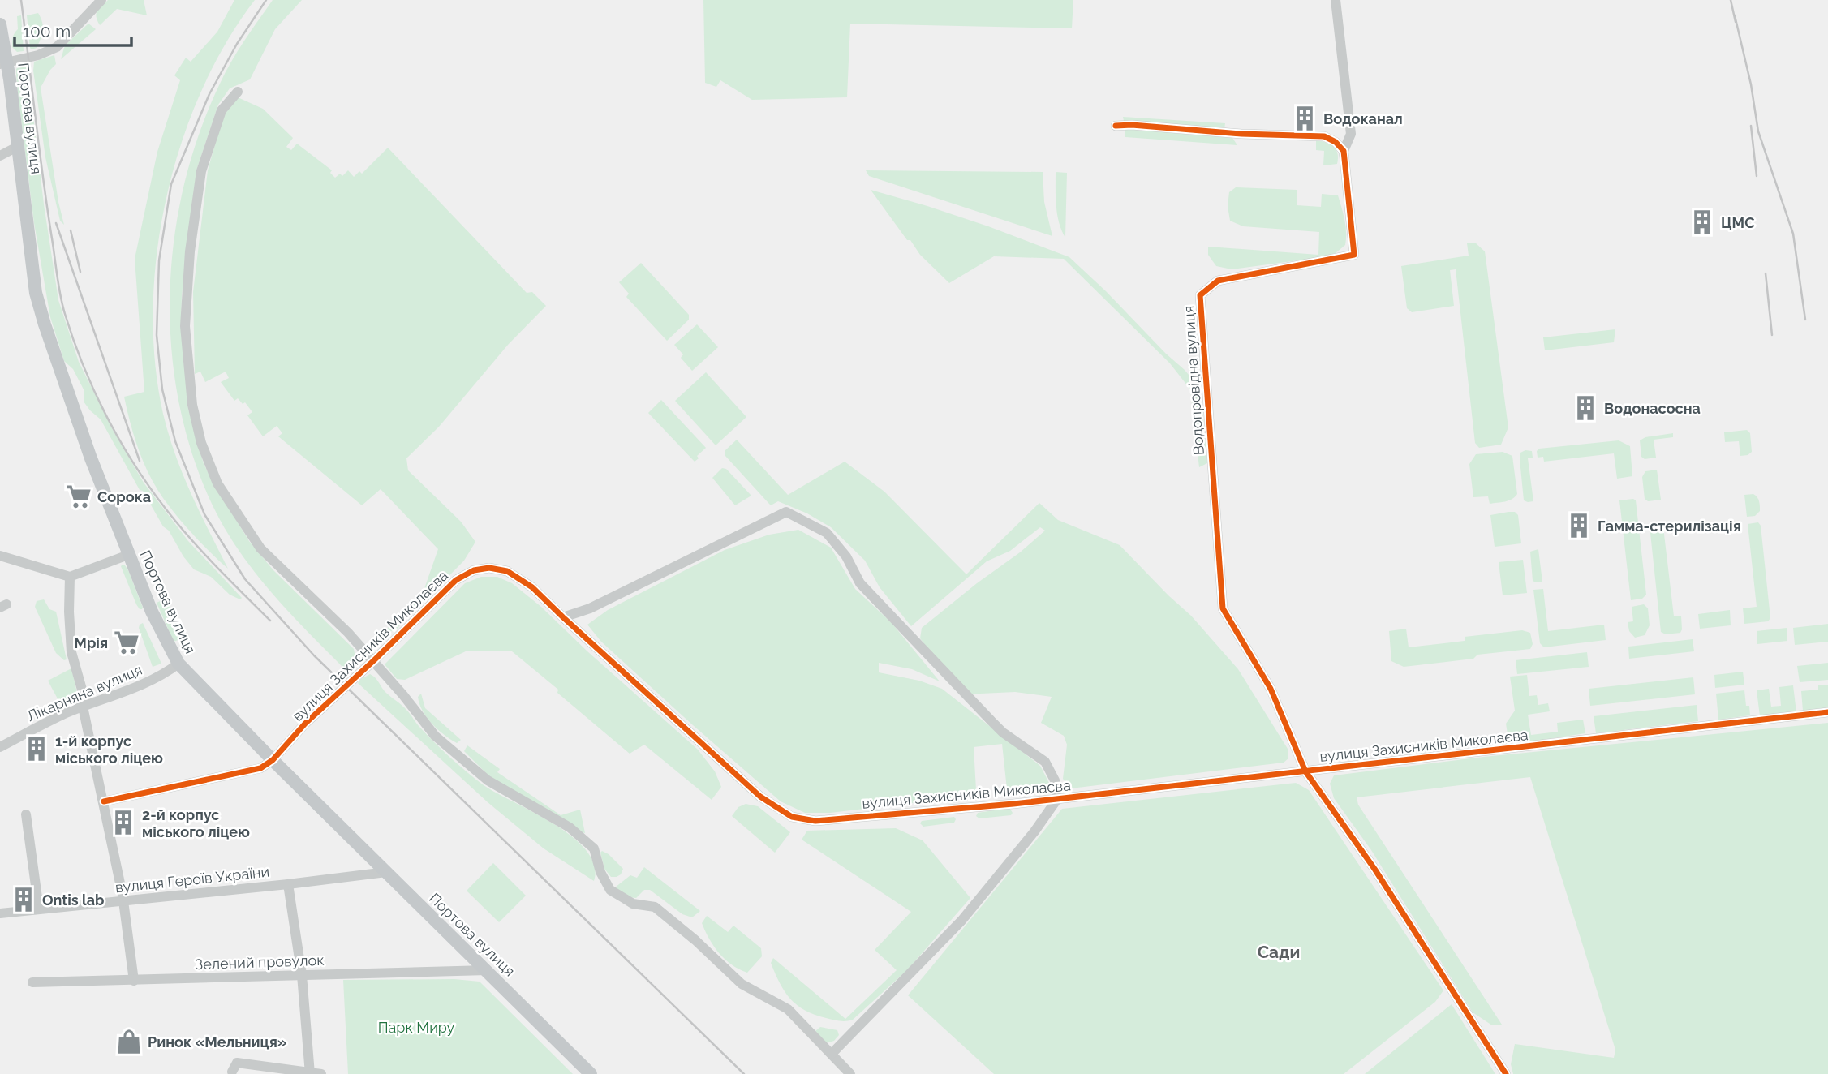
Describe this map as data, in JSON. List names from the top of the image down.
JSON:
{
  "streets": {
    "main road": ["Портова вулиця"],
    "street": [
      "Водопровідна вулиця",
      "вулиця Захисників Миколаєва",
      "Лікарняна вулиця",
      "вулиця Героїв України",
      "Зелений провулок"
    ]
  },
  "crossings": [
    ["Портова вулиця", "вулиця Захисників Миколаєва"],
    ["Портова вулиця", "Лікарняна вулиця"],
    ["Портова вулиця", "вулиця Героїв України"],
    ["Портова вулиця", "Зелений провулок"],
    ["Водопровідна вулиця", "вулиця Захисників Миколаєва"]
  ],
  "districts": ["Сади"],
  "parks": ["Парк Миру"],
  "places": {
    "building": [
      "Водоканал",
      "ЦМС",
      "Водонасосна",
      "Гамма-стерилізація",
      "1-й корпус міського ліцею",
      "2-й корпус міського ліцею",
      "Ontis lab"
    ],
    "supermarket": ["Сорока", "Мрія"],
    "shop": ["Ринок «Мельниця»"]
  },
  "scale_bar": "100 m"
}
